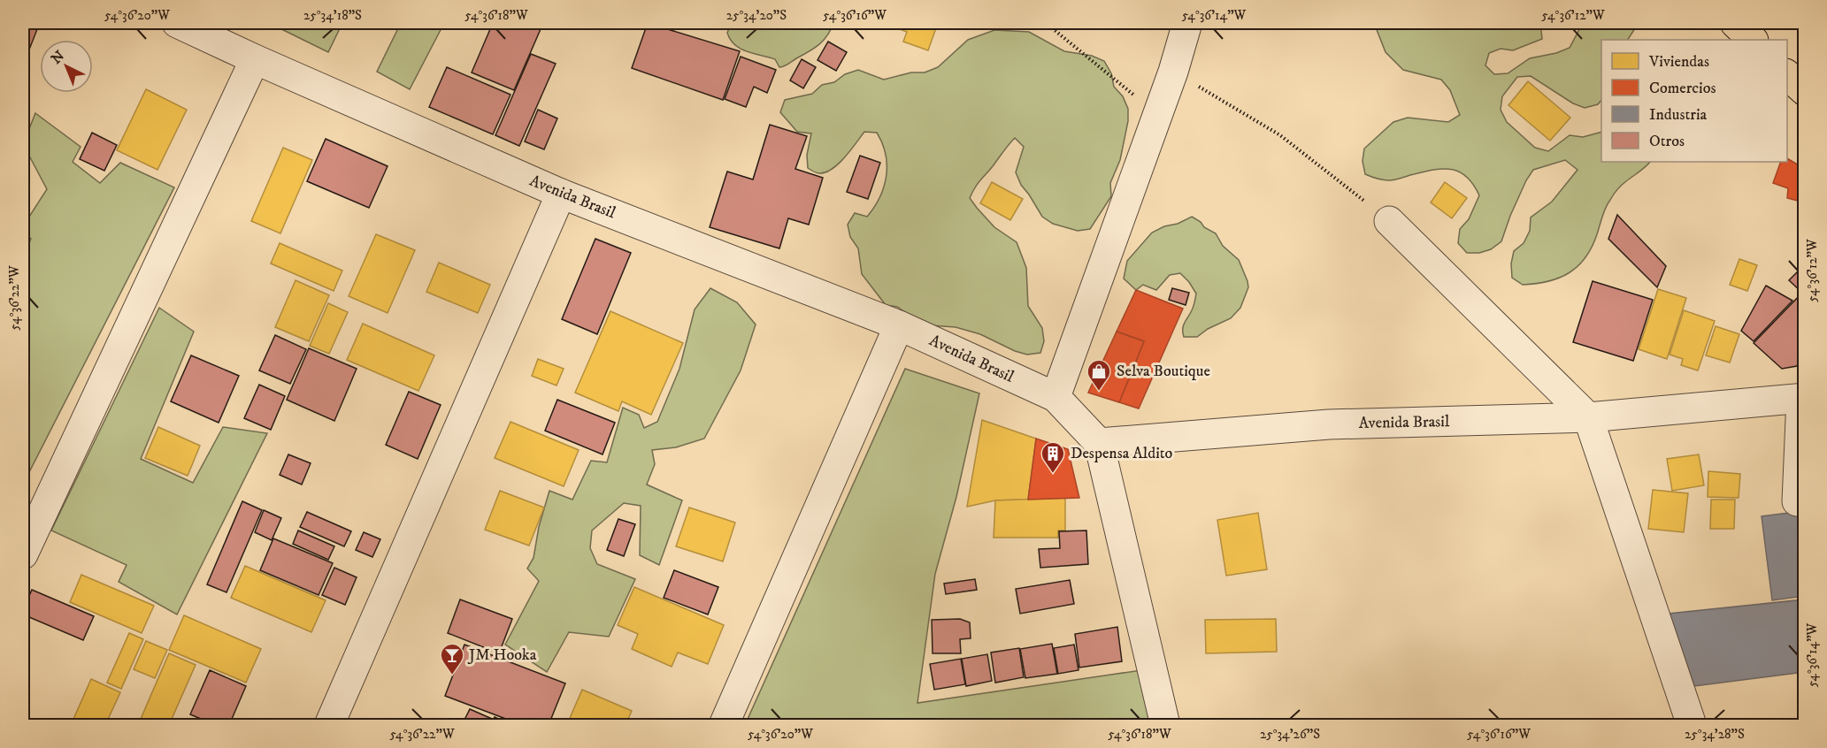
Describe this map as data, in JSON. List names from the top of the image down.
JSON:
{
  "streets": {
    "street": ["Avenida Brasil"]
  },
  "places": {
    "shop": ["Selva Boutique"],
    "building": ["Despensa Aldito"],
    "bar": ["JM Hooka"]
  },
  "legend": [
    "Viviendas",
    "Comercios",
    "Industria",
    "Otros"
  ],
  "north": "top left",
  "coordinates": [
    "54°36'20\"W",
    "25°34'18\"S",
    "54°36'18\"W",
    "25°34'20\"S",
    "54°36'16\"W",
    "54°36'14\"W",
    "54°36'12\"W",
    "54°36'22\"W",
    "25°34'26\"S",
    "25°34'28\"S"
  ]
}
